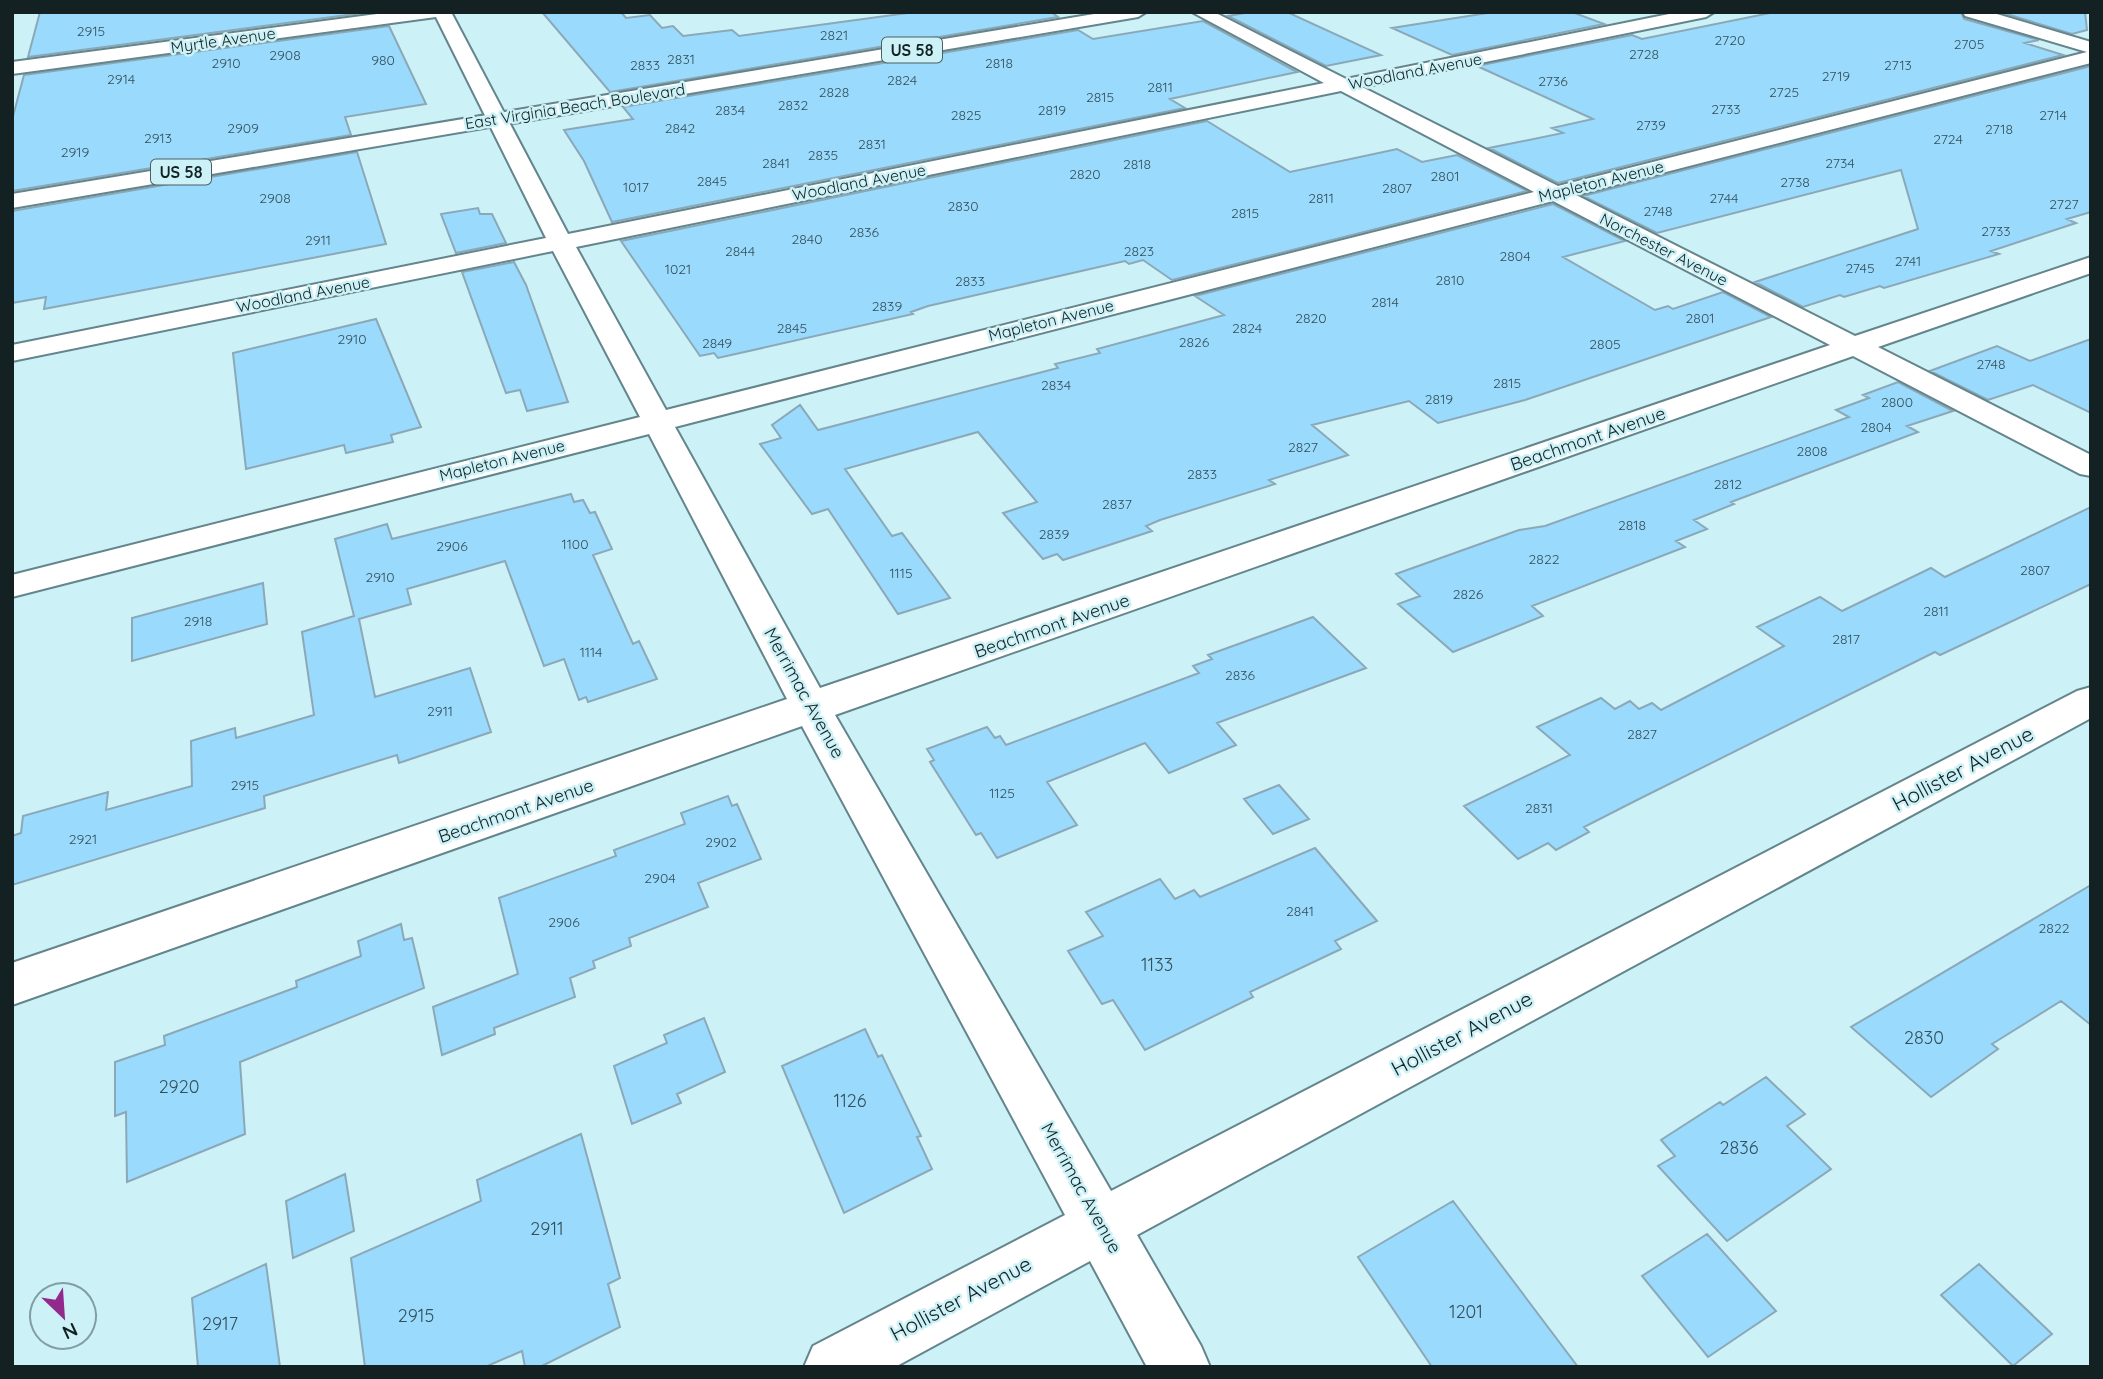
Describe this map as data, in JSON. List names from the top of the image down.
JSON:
{
  "streets": {
    "street": [
      "Myrtle Avenue",
      "US 58",
      "Woodland Avenue",
      "East Virginia Beach Boulevard",
      "Mapleton Avenue",
      "Norchester Avenue",
      "Beachmont Avenue",
      "Merrimac Avenue",
      "Hollister Avenue"
    ]
  },
  "crossings": [
    ["Woodland Avenue", "Norchester Avenue"],
    ["Woodland Avenue", "Merrimac Avenue"],
    ["East Virginia Beach Boulevard", "Merrimac Avenue"],
    ["Mapleton Avenue", "Norchester Avenue"],
    ["Mapleton Avenue", "Merrimac Avenue"],
    ["Norchester Avenue", "Beachmont Avenue"],
    ["Beachmont Avenue", "Merrimac Avenue"],
    ["Merrimac Avenue", "Hollister Avenue"]
  ],
  "house_numbers": [
    "2915",
    "2821",
    "2720",
    "2705",
    "2728",
    "2908",
    "2831",
    "980",
    "2910",
    "2818",
    "2833",
    "2713",
    "2719",
    "2914",
    "2824",
    "2736",
    "2811",
    "2828",
    "2725",
    "2815",
    "2832",
    "2733",
    "2834",
    "2819",
    "2825",
    "2714",
    "2739",
    "2909",
    "2842",
    "2718",
    "2913",
    "2724",
    "2831",
    "2919",
    "2835",
    "2841",
    "2734",
    "2818",
    "2820",
    "2801",
    "2845",
    "2738",
    "1017",
    "2807",
    "2908",
    "2811",
    "2744",
    "2727",
    "2830",
    "2748",
    "2815",
    "2733",
    "2836",
    "2840",
    "2911",
    "2844",
    "2823",
    "2804",
    "2741",
    "2745",
    "1021",
    "2810",
    "2833",
    "2814",
    "2839",
    "2820",
    "2801",
    "2845",
    "2824",
    "2910",
    "2826",
    "2849",
    "2805",
    "2748",
    "2815",
    "2834",
    "2819",
    "2800",
    "2804",
    "2827",
    "2808",
    "2833",
    "2812",
    "2837",
    "2818",
    "2839",
    "1100",
    "2906",
    "2822",
    "2807",
    "1115",
    "2910",
    "2826",
    "2811",
    "2918",
    "2817",
    "1114",
    "2836",
    "2911",
    "2827",
    "2915",
    "1125",
    "2831",
    "2921",
    "2902",
    "2904",
    "2841",
    "2906",
    "2822",
    "1133",
    "2830",
    "2920",
    "1126",
    "2836",
    "2911",
    "1201",
    "2915",
    "2917"
  ],
  "north": "bottom right"
}
